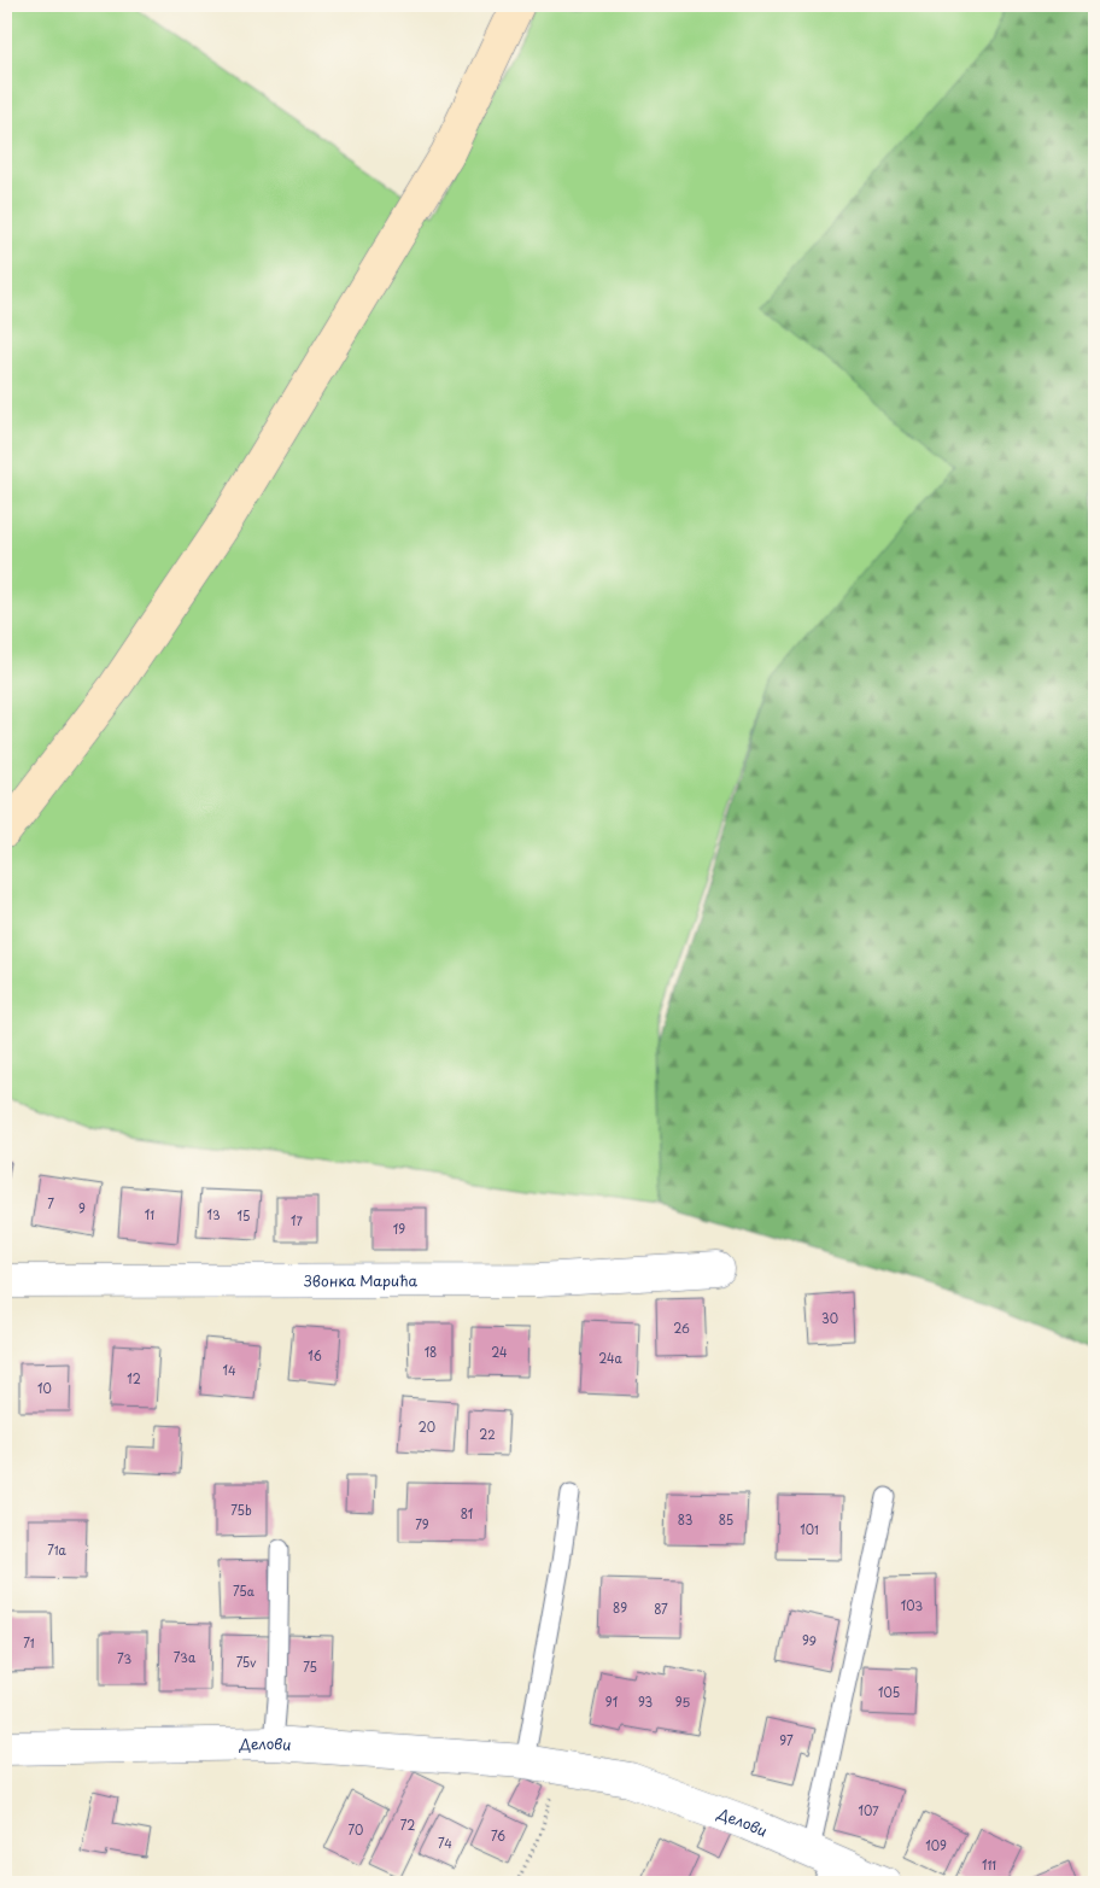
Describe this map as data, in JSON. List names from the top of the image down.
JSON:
{
  "streets": {
    "street": ["Звонка Марића", "Делови"]
  },
  "house_numbers": [
    "7",
    "9",
    "11",
    "13",
    "15",
    "17",
    "19",
    "30",
    "26",
    "18",
    "24",
    "16",
    "24a",
    "14",
    "12",
    "10",
    "20",
    "22",
    "75b",
    "81",
    "83",
    "85",
    "79",
    "101",
    "71a",
    "75a",
    "103",
    "89",
    "87",
    "99",
    "71",
    "73a",
    "73",
    "75v",
    "75",
    "105",
    "91",
    "93",
    "95",
    "97",
    "107",
    "72",
    "70",
    "76",
    "74",
    "109",
    "111"
  ]
}
